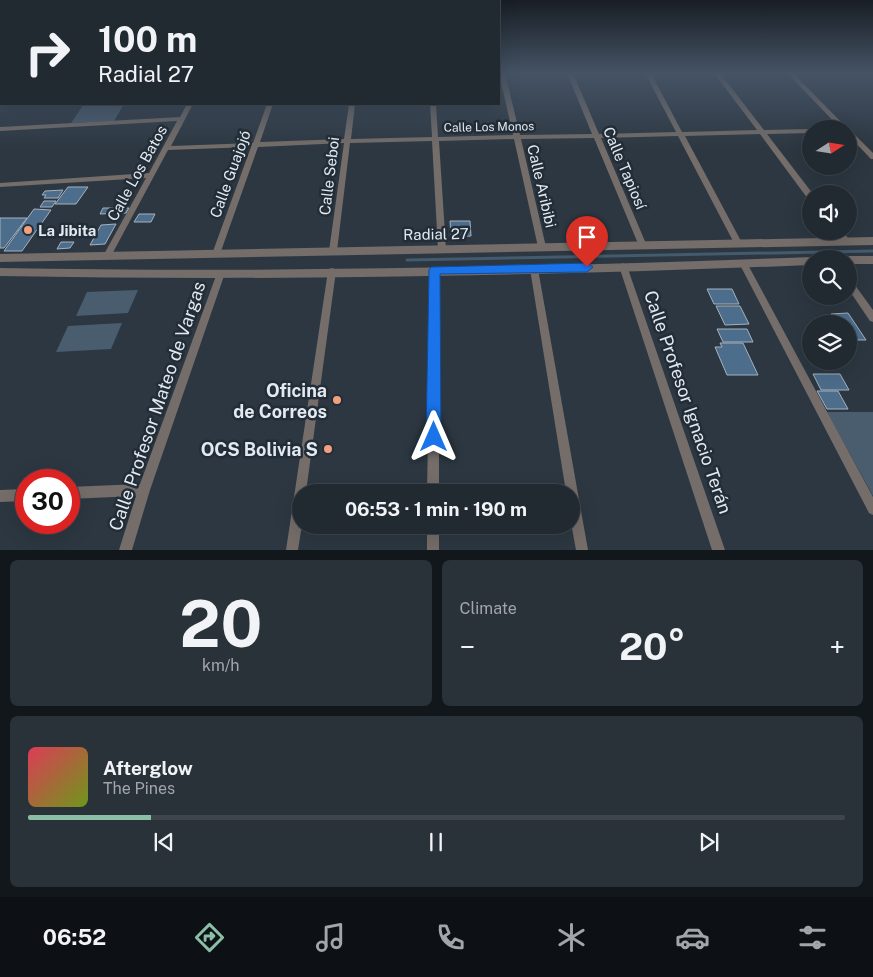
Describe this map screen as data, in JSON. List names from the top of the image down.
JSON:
{
  "streets": {
    "street": [
      "Calle Los Monos",
      "Calle Tapiosí",
      "Calle Los Batos",
      "Calle Guajojó",
      "Calle Seboi",
      "Calle Aribibi",
      "Radial 27",
      "Calle Profesor Ignacio Terán",
      "Calle Profesor Mateo de Vargas"
    ]
  },
  "crossings": [
    ["Calle Los Monos", "Calle Tapiosí"],
    ["Calle Los Monos", "Calle Los Batos"],
    ["Calle Los Monos", "Calle Guajojó"],
    ["Calle Los Monos", "Calle Seboi"],
    ["Calle Los Monos", "Calle Aribibi"],
    ["Calle Tapiosí", "Radial 27"],
    ["Calle Los Batos", "Radial 27"],
    ["Calle Guajojó", "Radial 27"],
    ["Calle Seboi", "Radial 27"],
    ["Calle Aribibi", "Radial 27"]
  ],
  "places": ["La Jibita", "Oficina de Correos", "OCS Bolivia S"],
  "north": "right",
  "page": {
    "turn": ["100 m", "Radial 27"],
    "limit": "30",
    "trip": "06:53 · 1 min · 190 m",
    "tile": [
      ["20", "km/h"],
      "Climate"
    ],
    "heat": ["−", "20°", "+"],
    "song": ["Afterglow", "The Pines"],
    "tabs": "06:52"
  }
}
